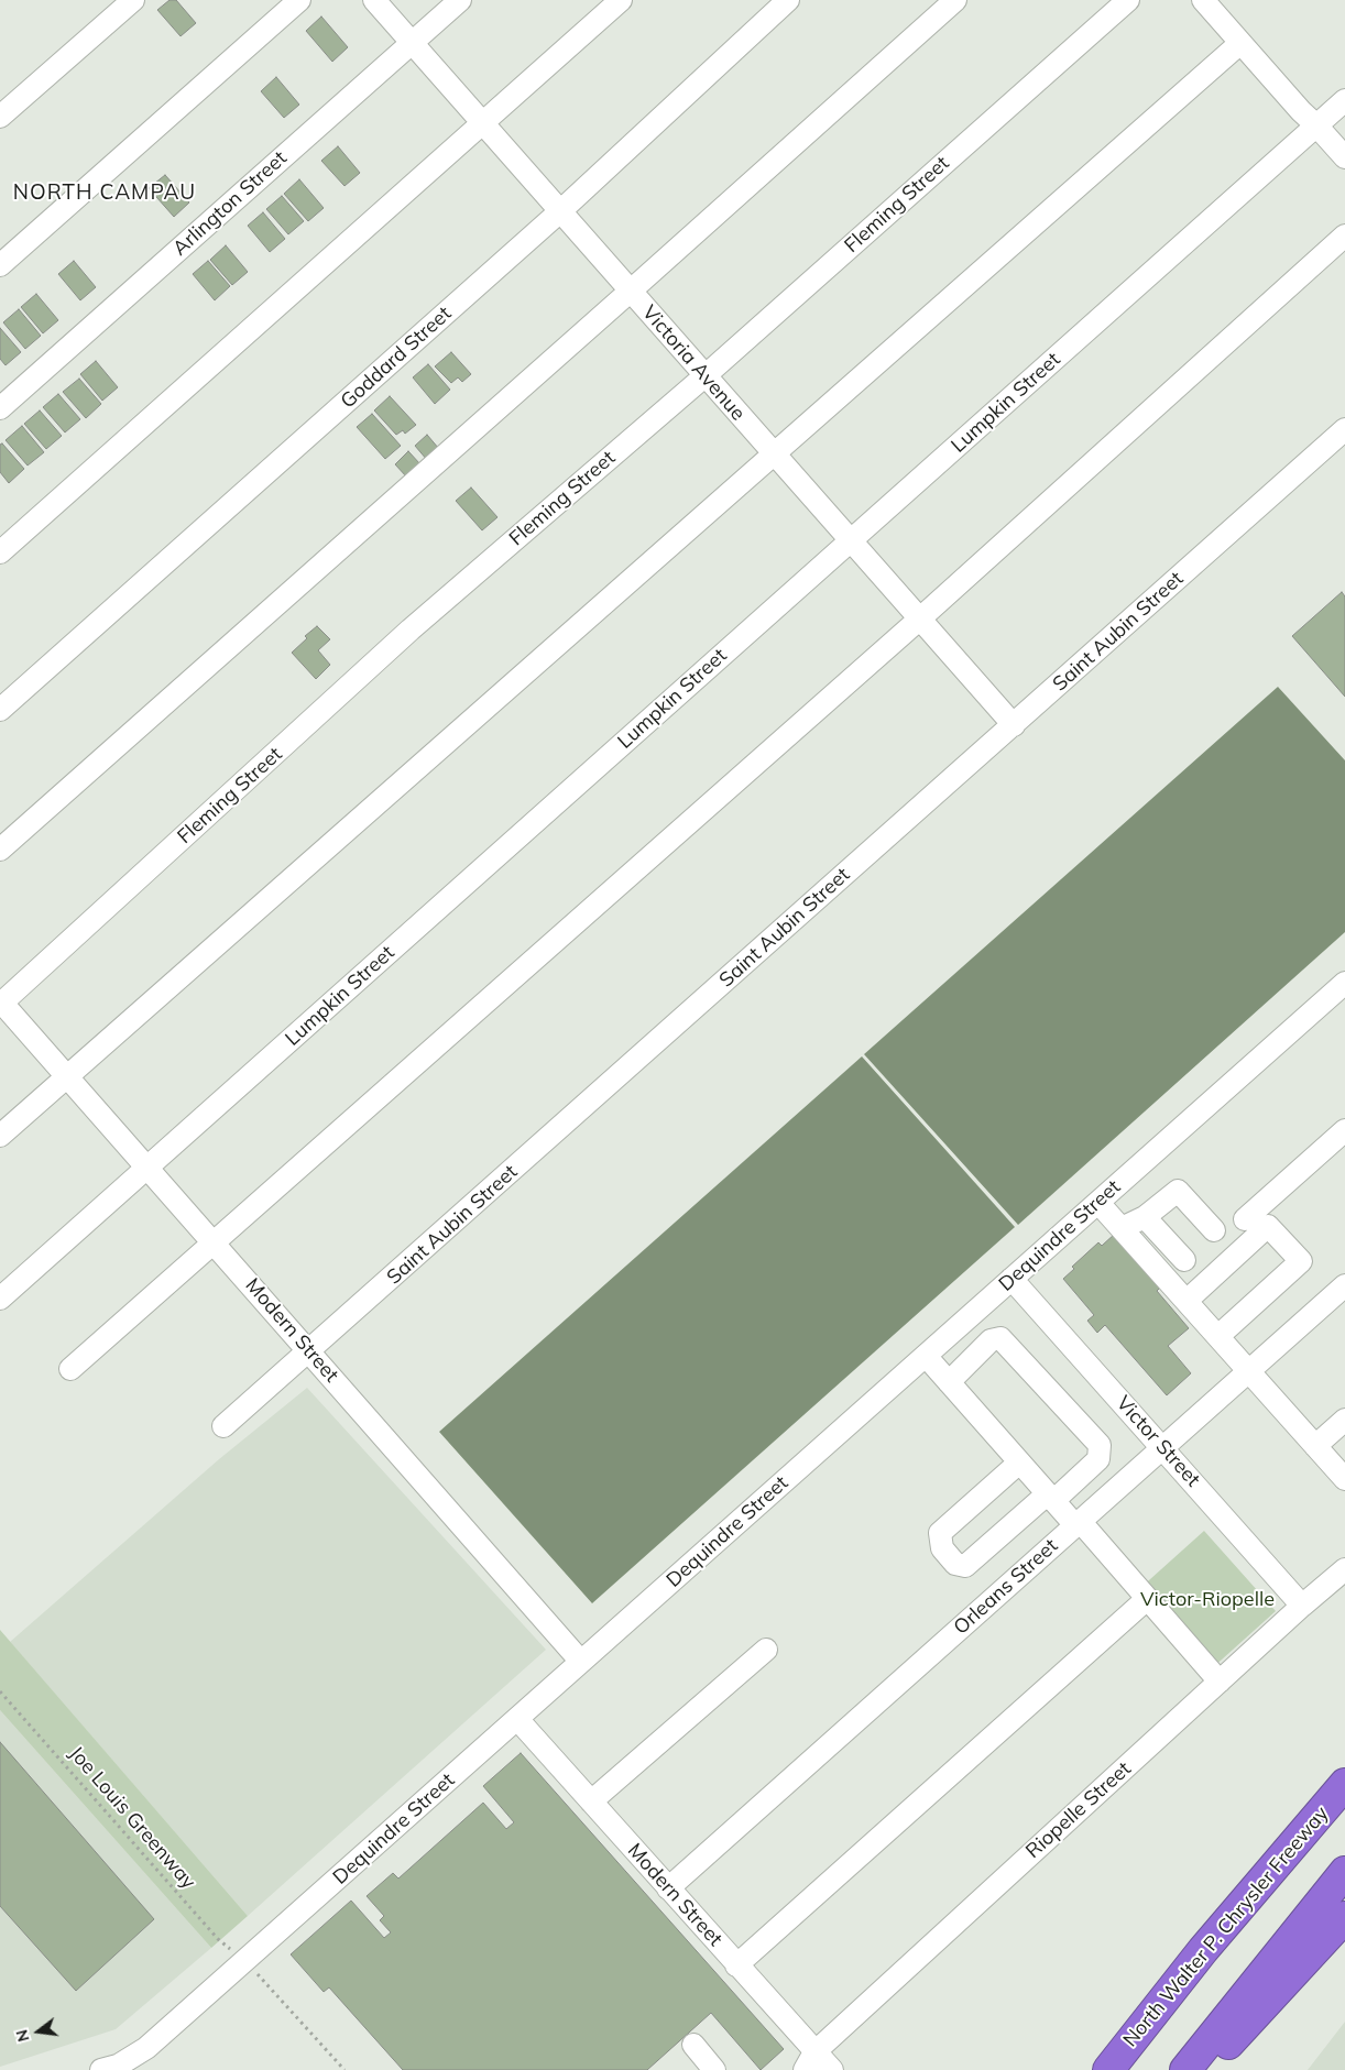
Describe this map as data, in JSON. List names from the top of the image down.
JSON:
{
  "streets": {
    "highway": ["North Walter P. Chrysler Freeway"],
    "street": [
      "Arlington Street",
      "Fleming Street",
      "Goddard Street",
      "Victoria Avenue",
      "Lumpkin Street",
      "Saint Aubin Street",
      "Dequindre Street",
      "Modern Street",
      "Victor Street",
      "Orleans Street",
      "Riopelle Street"
    ],
    "path": ["Joe Louis Greenway"]
  },
  "crossings": [
    ["Arlington Street", "Victoria Avenue"],
    ["Fleming Street", "Victoria Avenue"],
    ["Fleming Street", "Modern Street"],
    ["Goddard Street", "Victoria Avenue"],
    ["Victoria Avenue", "Lumpkin Street"],
    ["Victoria Avenue", "Saint Aubin Street"],
    ["Lumpkin Street", "Modern Street"],
    ["Saint Aubin Street", "Modern Street"],
    ["Dequindre Street", "Modern Street"],
    ["Dequindre Street", "Victor Street"],
    ["Dequindre Street", "Joe Louis Greenway"],
    ["Modern Street", "Orleans Street"],
    ["Modern Street", "Riopelle Street"],
    ["Victor Street", "Orleans Street"],
    ["Victor Street", "Riopelle Street"]
  ],
  "districts": ["NORTH CAMPAU"],
  "parks": ["Victor-Riopelle"],
  "north": "left"
}
